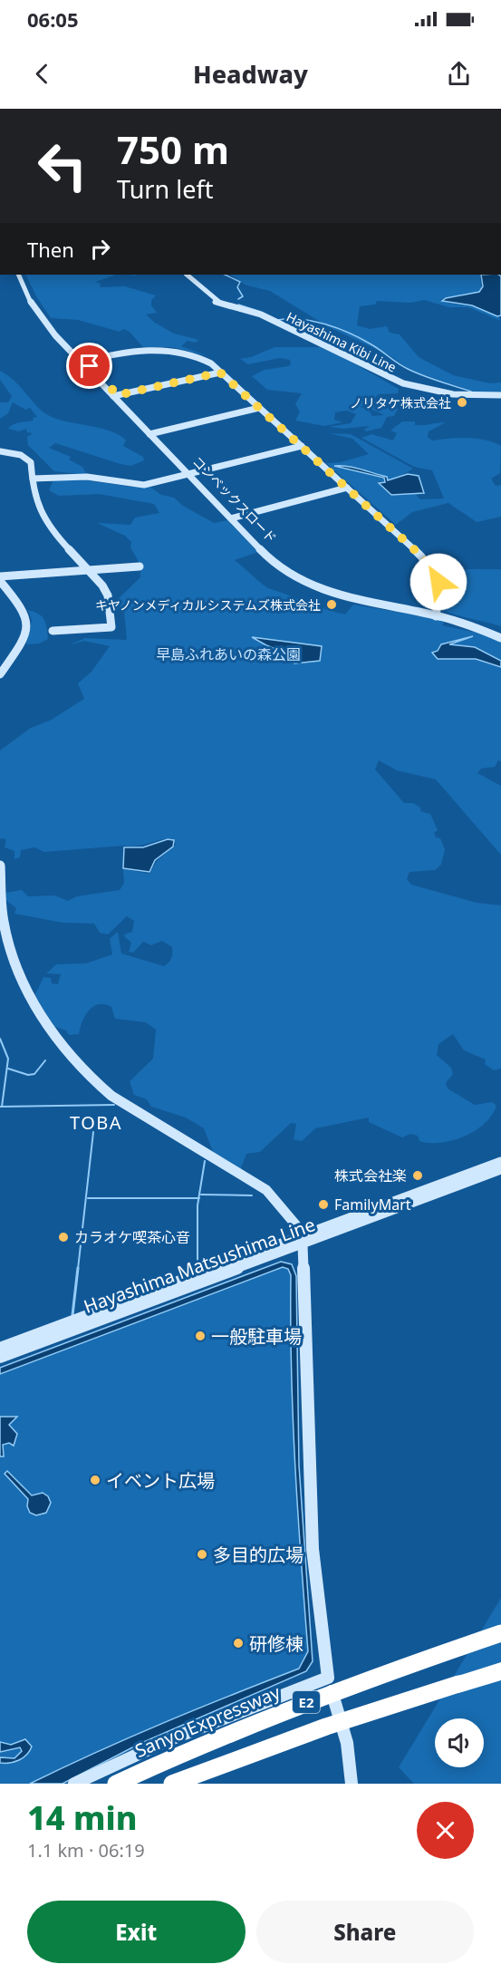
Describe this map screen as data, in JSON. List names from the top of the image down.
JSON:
{
  "streets": {
    "highway": ["E2", "Sanyo Expressway"],
    "street": ["Hayashima Kibi Line", "コンベックスロード", "Hayashima Matsushima Line"]
  },
  "districts": ["TOBA"],
  "parks": ["早島ふれあいの森公園"],
  "places": [
    "ノリタケ株式会社",
    "キヤノンメディカルシステムズ株式会社",
    "株式会社楽",
    "FamilyMart",
    "カラオケ喫茶心音",
    "一般駐車場",
    "イベント広場",
    "多目的広場",
    "研修棟"
  ],
  "page": {
    "status": "06:05",
    "header": "Headway",
    "turn": ["750 m", "Turn left"],
    "then": "Then",
    "heading": ["14 min", "1.1 km · 06:19"],
    "buttons": ["Exit", "Share"]
  }
}
